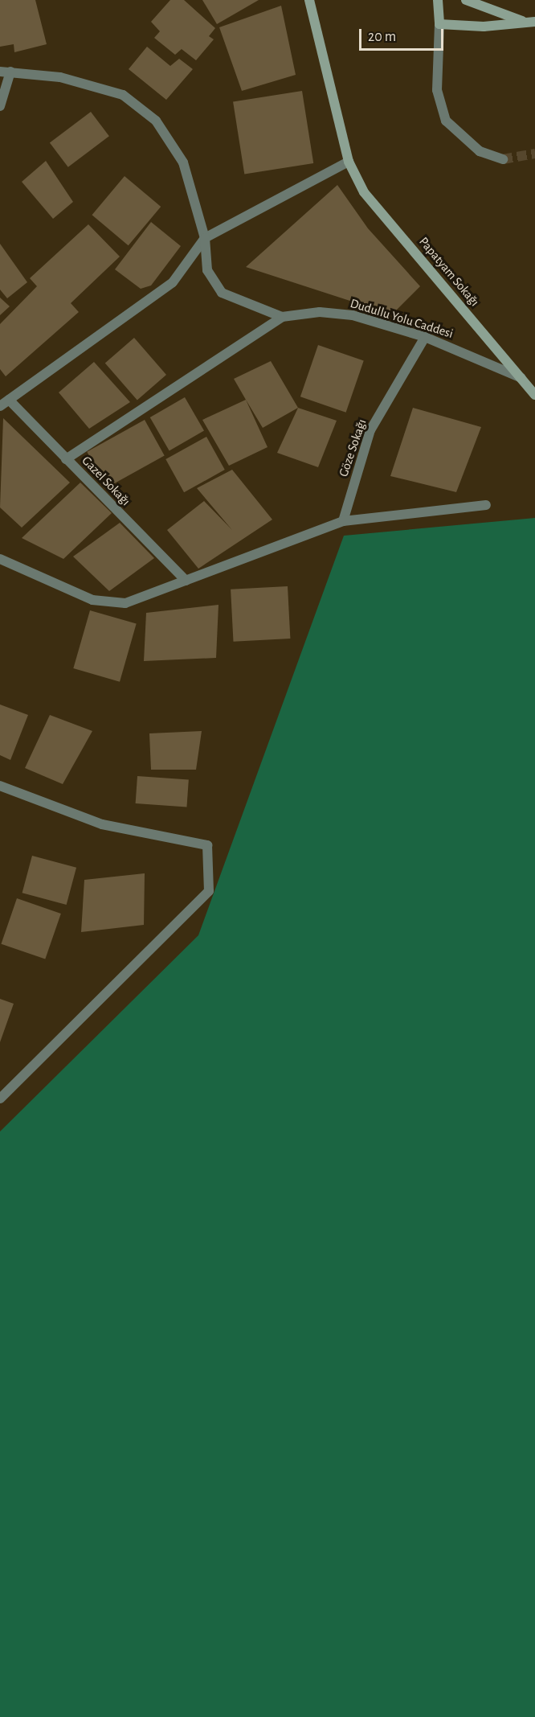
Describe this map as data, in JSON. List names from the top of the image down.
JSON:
{
  "streets": {
    "main road": ["Papatyam Sokağı"],
    "street": ["Dudullu Yolu Caddesi", "Göze Sokağı", "Gazel Sokağı"]
  },
  "crossings": [
    ["Papatyam Sokağı", "Dudullu Yolu Caddesi"],
    ["Dudullu Yolu Caddesi", "Göze Sokağı"]
  ],
  "scale_bar": "20 m"
}
